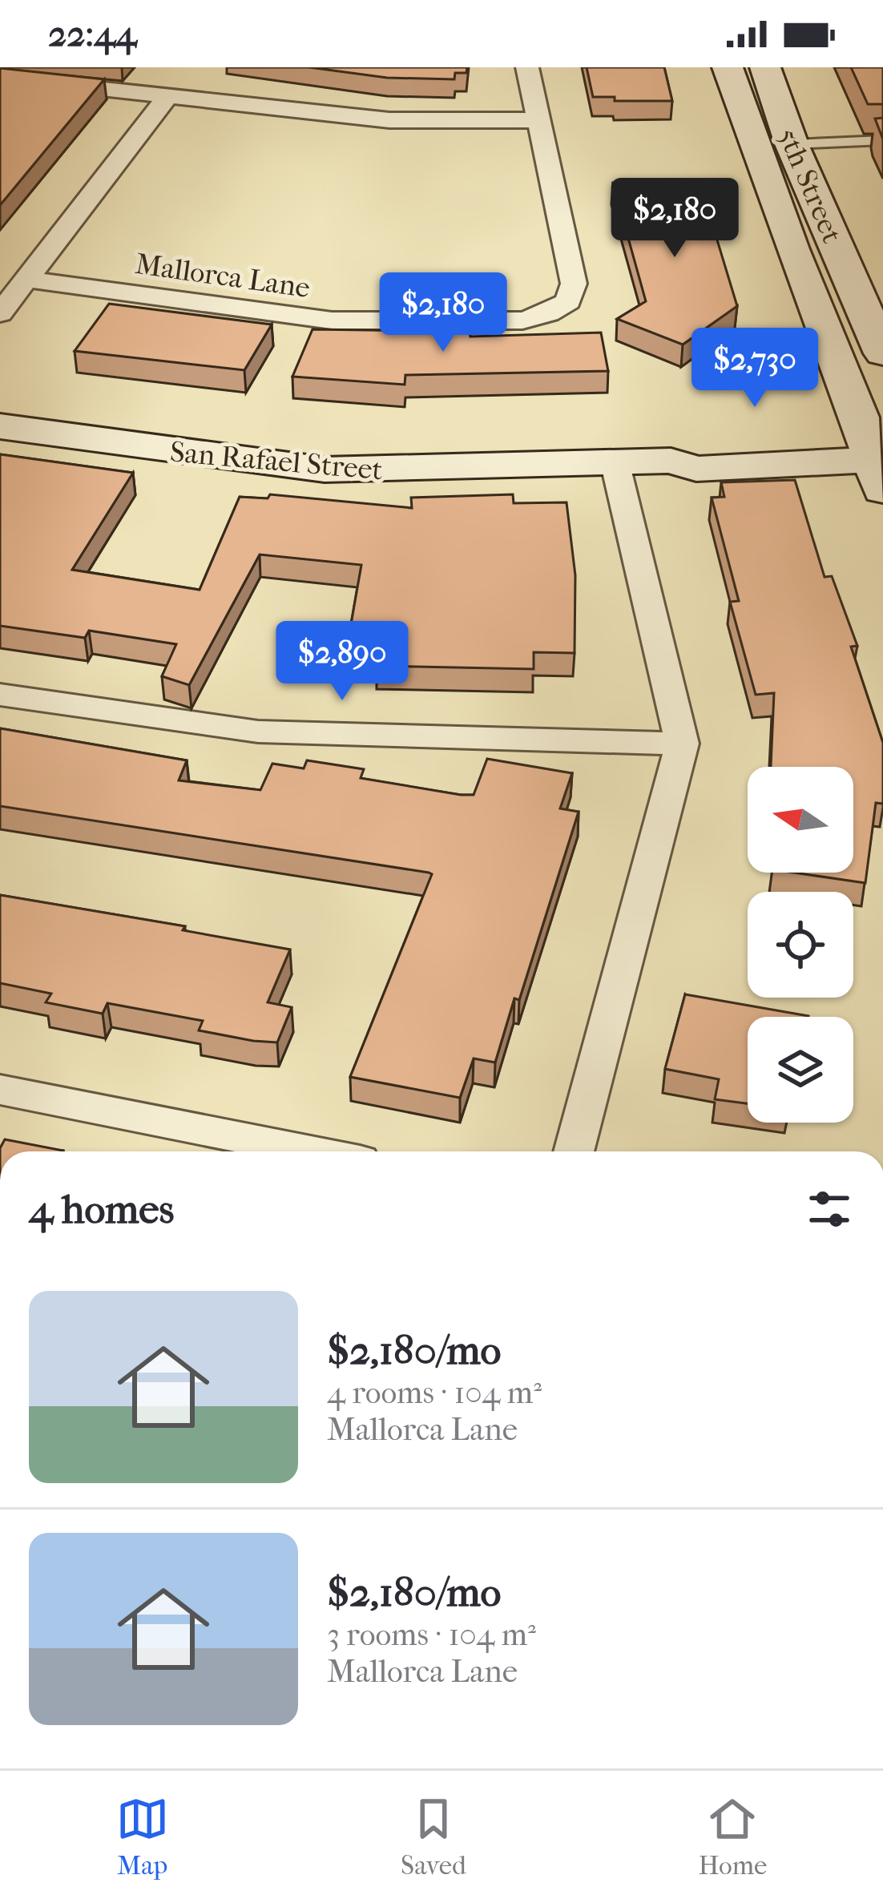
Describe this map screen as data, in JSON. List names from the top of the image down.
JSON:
{
  "streets": {
    "main road": ["5th Street", "San Rafael Street"],
    "street": ["Mallorca Lane"]
  },
  "crossings": [
    ["5th Street", "San Rafael Street"]
  ],
  "north": "left",
  "page": {
    "status": "22:44",
    "price": [
      "$2,180",
      "$2,180",
      "$2,730",
      "$2,890"
    ],
    "heading": "4 homes",
    "list": [
      {
        "name": "$2,180/mo",
        "note": "4 rooms · 104 m² · Mallorca Lane"
      },
      {
        "name": "$2,180/mo",
        "note": "3 rooms · 104 m² · Mallorca Lane"
      }
    ],
    "tabs": ["Map", "Saved", "Home"]
  }
}
